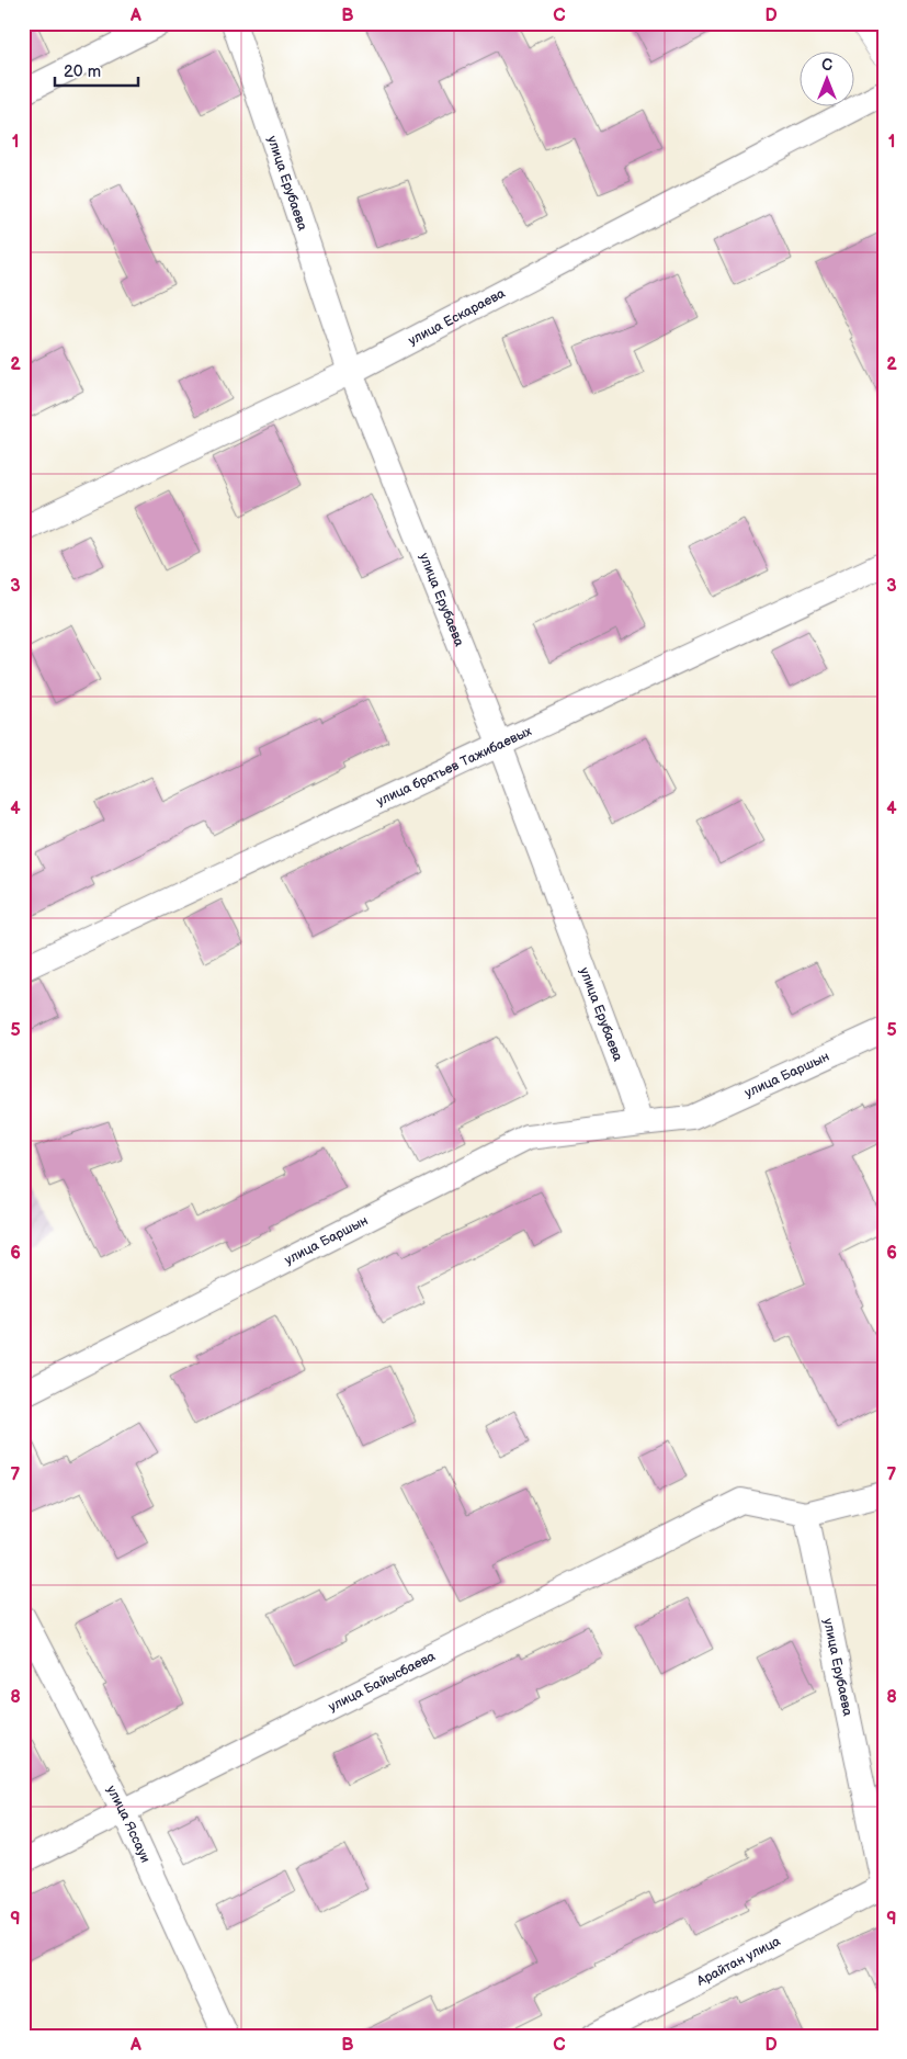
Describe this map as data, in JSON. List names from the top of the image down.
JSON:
{
  "streets": {
    "street": [
      "улица Ерубаева",
      "улица Ескараева",
      "улица братьев Тажибаевых",
      "улица Баршын",
      "улица Байысбаева",
      "улица Яссауи",
      "Арайтан улица"
    ]
  },
  "crossings": [
    ["улица Ерубаева", "улица Ескараева"],
    ["улица Ерубаева", "улица братьев Тажибаевых"],
    ["улица Ерубаева", "улица Баршын"],
    ["улица Ерубаева", "улица Байысбаева"],
    ["улица Ерубаева", "Арайтан улица"],
    ["улица Байысбаева", "улица Яссауи"]
  ],
  "scale_bar": "20 m",
  "north": "top",
  "grid": {
    "columns": [
      "A",
      "B",
      "C",
      "D"
    ],
    "rows": [
      "1",
      "2",
      "3",
      "4",
      "5",
      "6",
      "7",
      "8",
      "9"
    ]
  }
}
